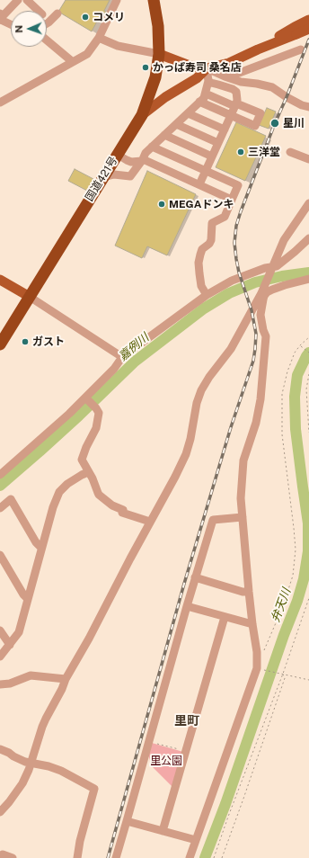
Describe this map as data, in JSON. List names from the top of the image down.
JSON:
{
  "streets": {
    "highway": ["国道421号"]
  },
  "districts": ["里町"],
  "water": ["嘉例川", "弁天川"],
  "parks": ["里公園"],
  "places": [
    "コメリ",
    "かっぱ寿司 桑名店",
    "星川",
    "三洋堂",
    "MEGAドンキ",
    "ガスト"
  ],
  "north": "left"
}
